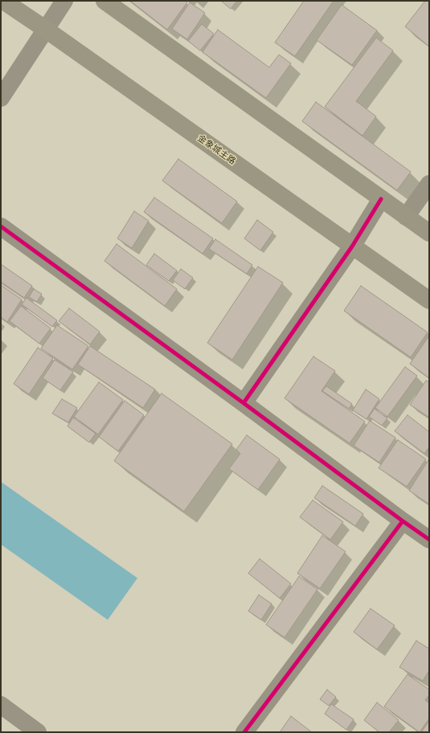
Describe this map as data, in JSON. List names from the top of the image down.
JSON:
{
  "streets": {
    "main road": ["金象城主路"]
  }
}
